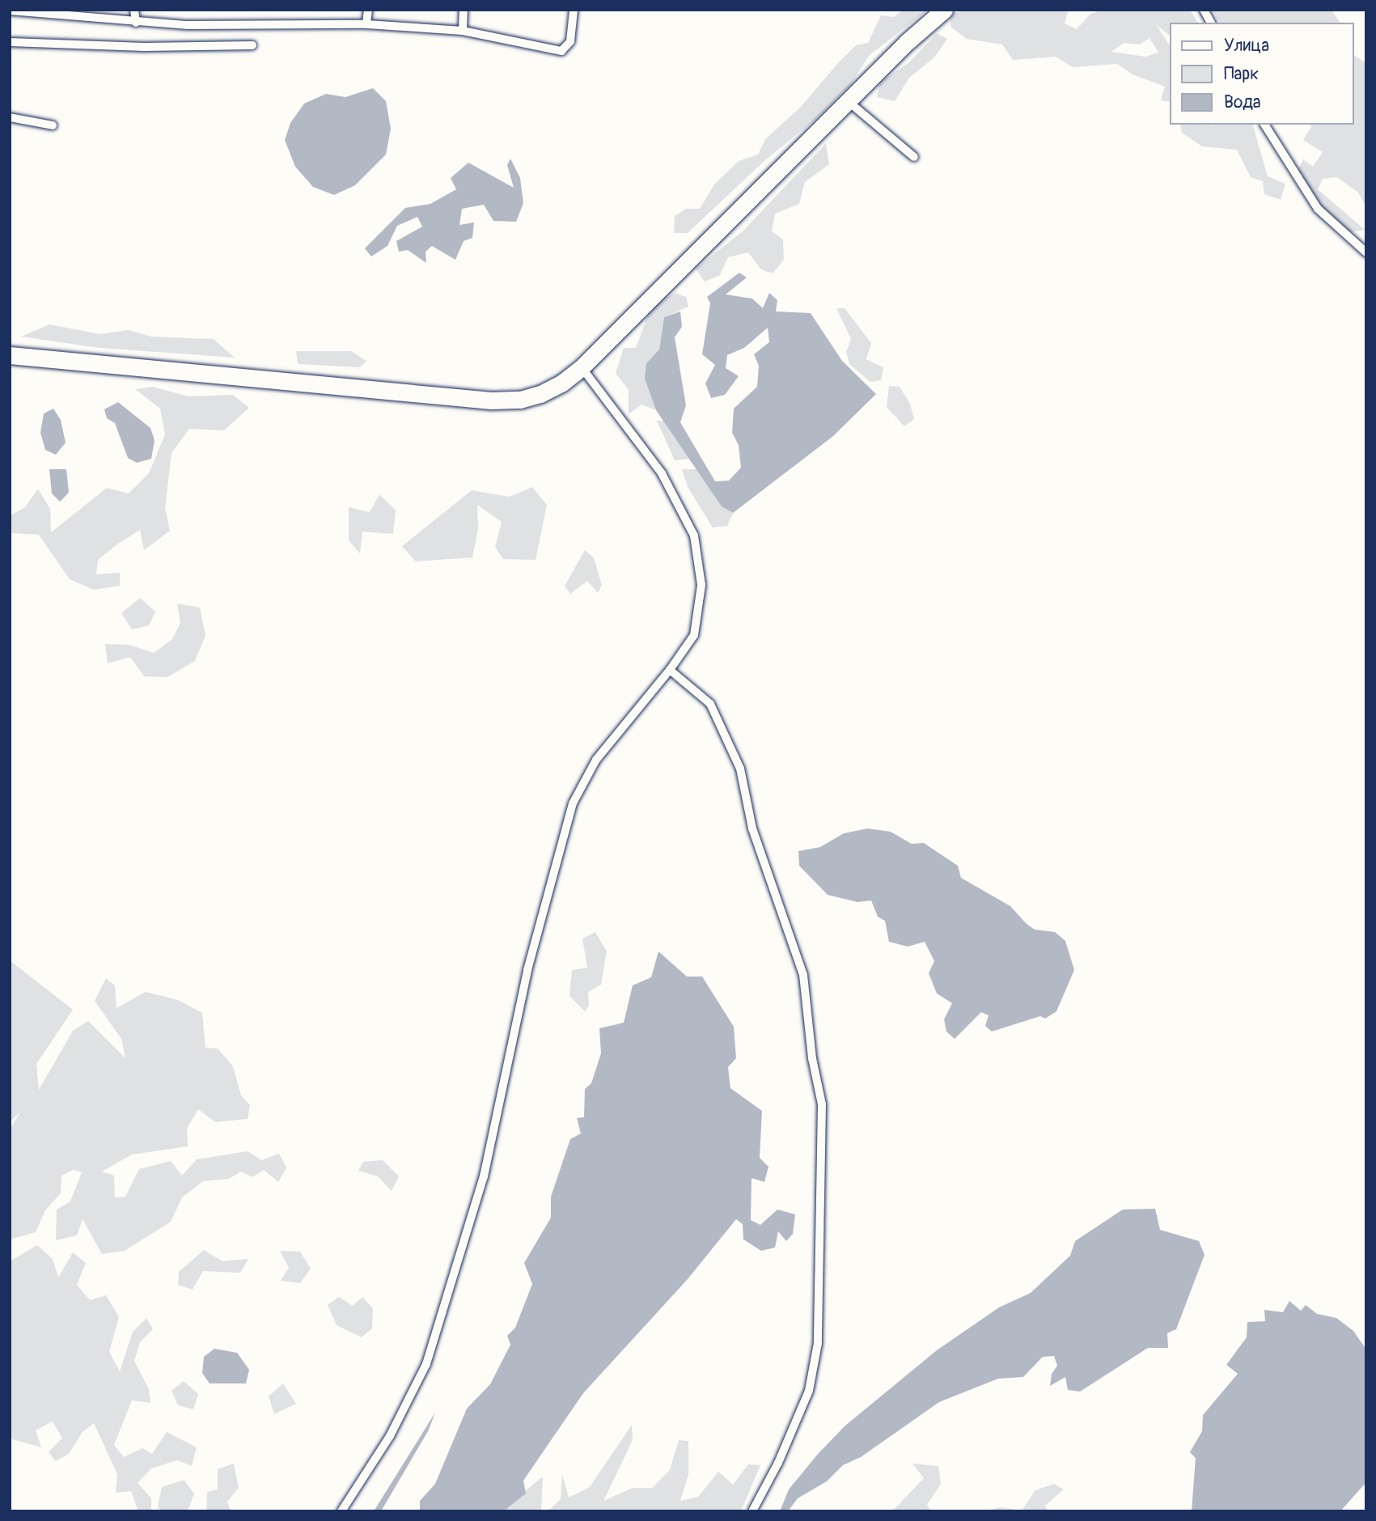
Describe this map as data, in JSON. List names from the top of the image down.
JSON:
{
  "legend": ["Улица", "Парк", "Вода"]
}
